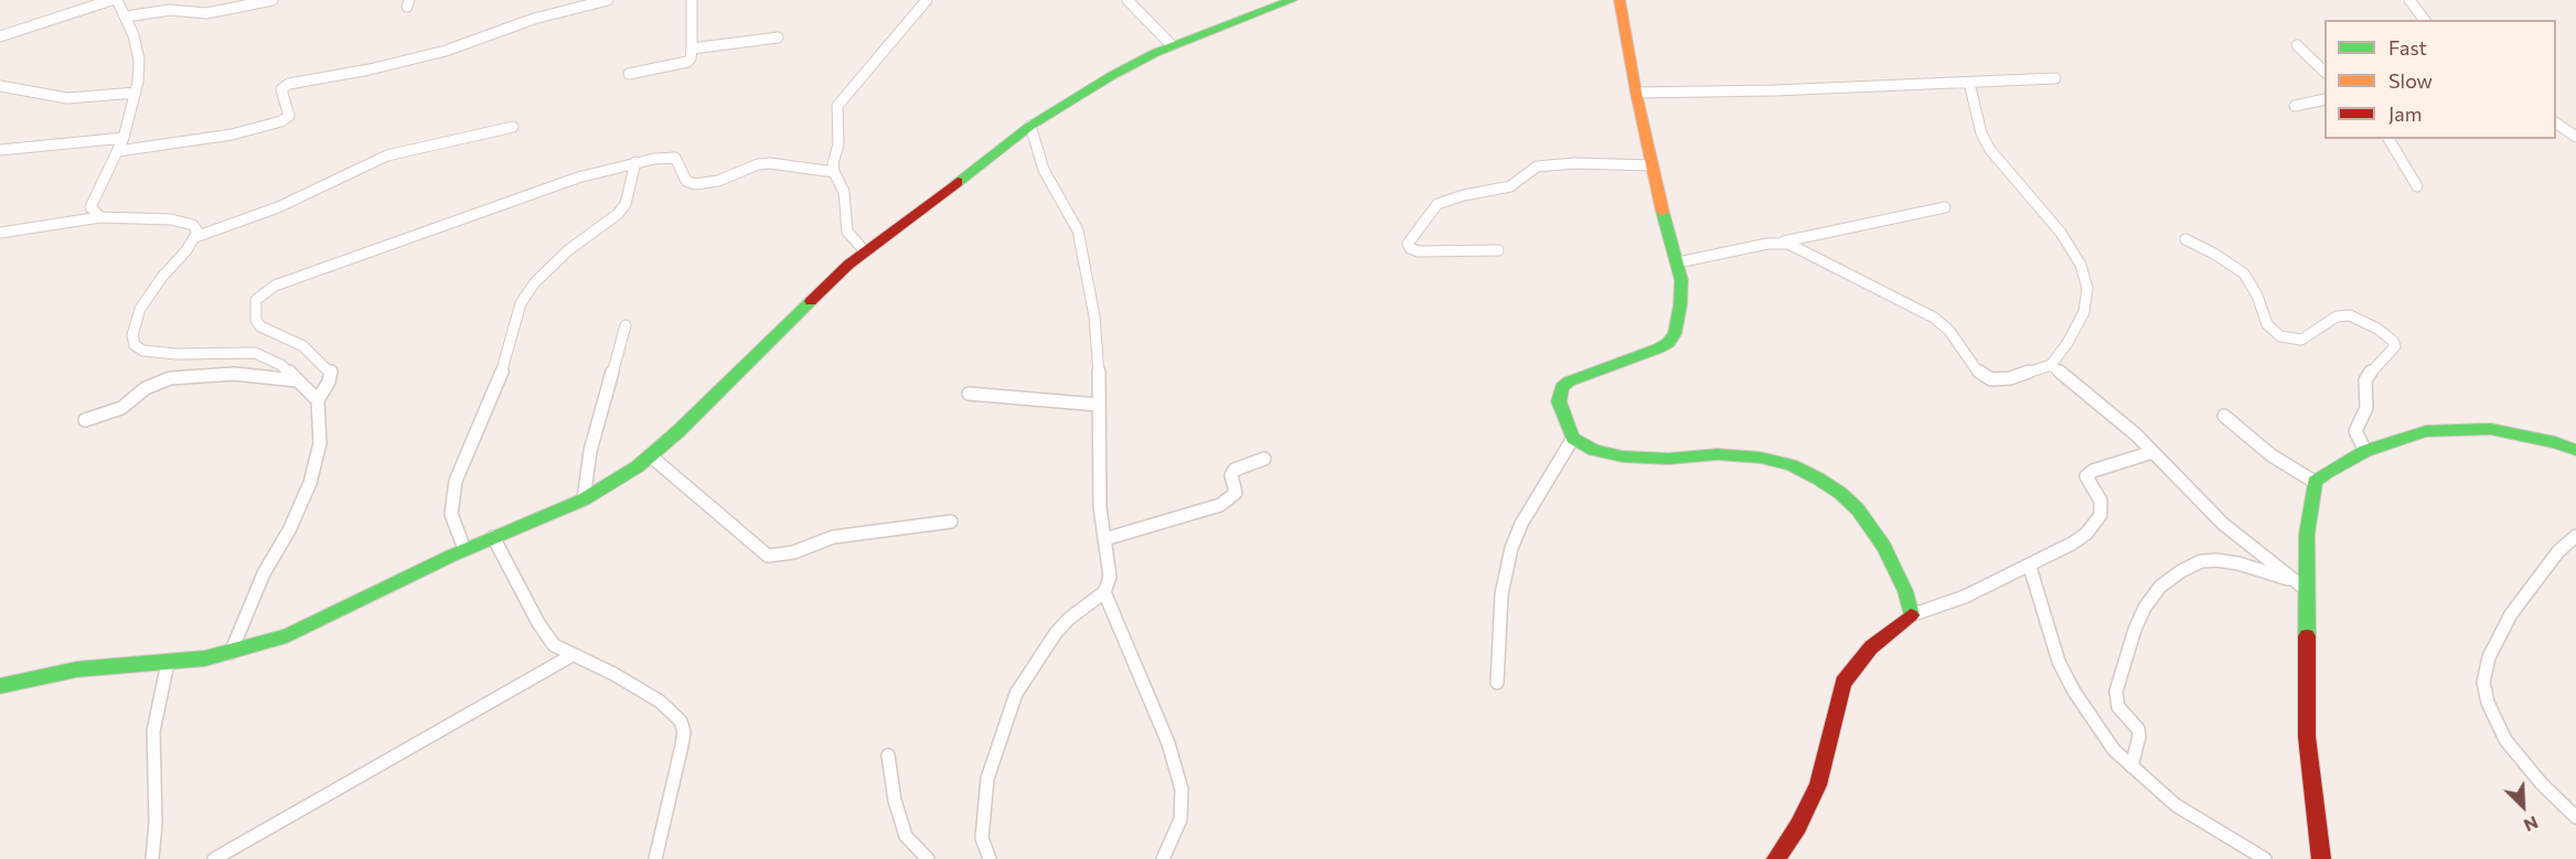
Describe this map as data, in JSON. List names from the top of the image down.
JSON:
{
  "legend": ["Fast", "Slow", "Jam"],
  "north": "bottom right"
}
